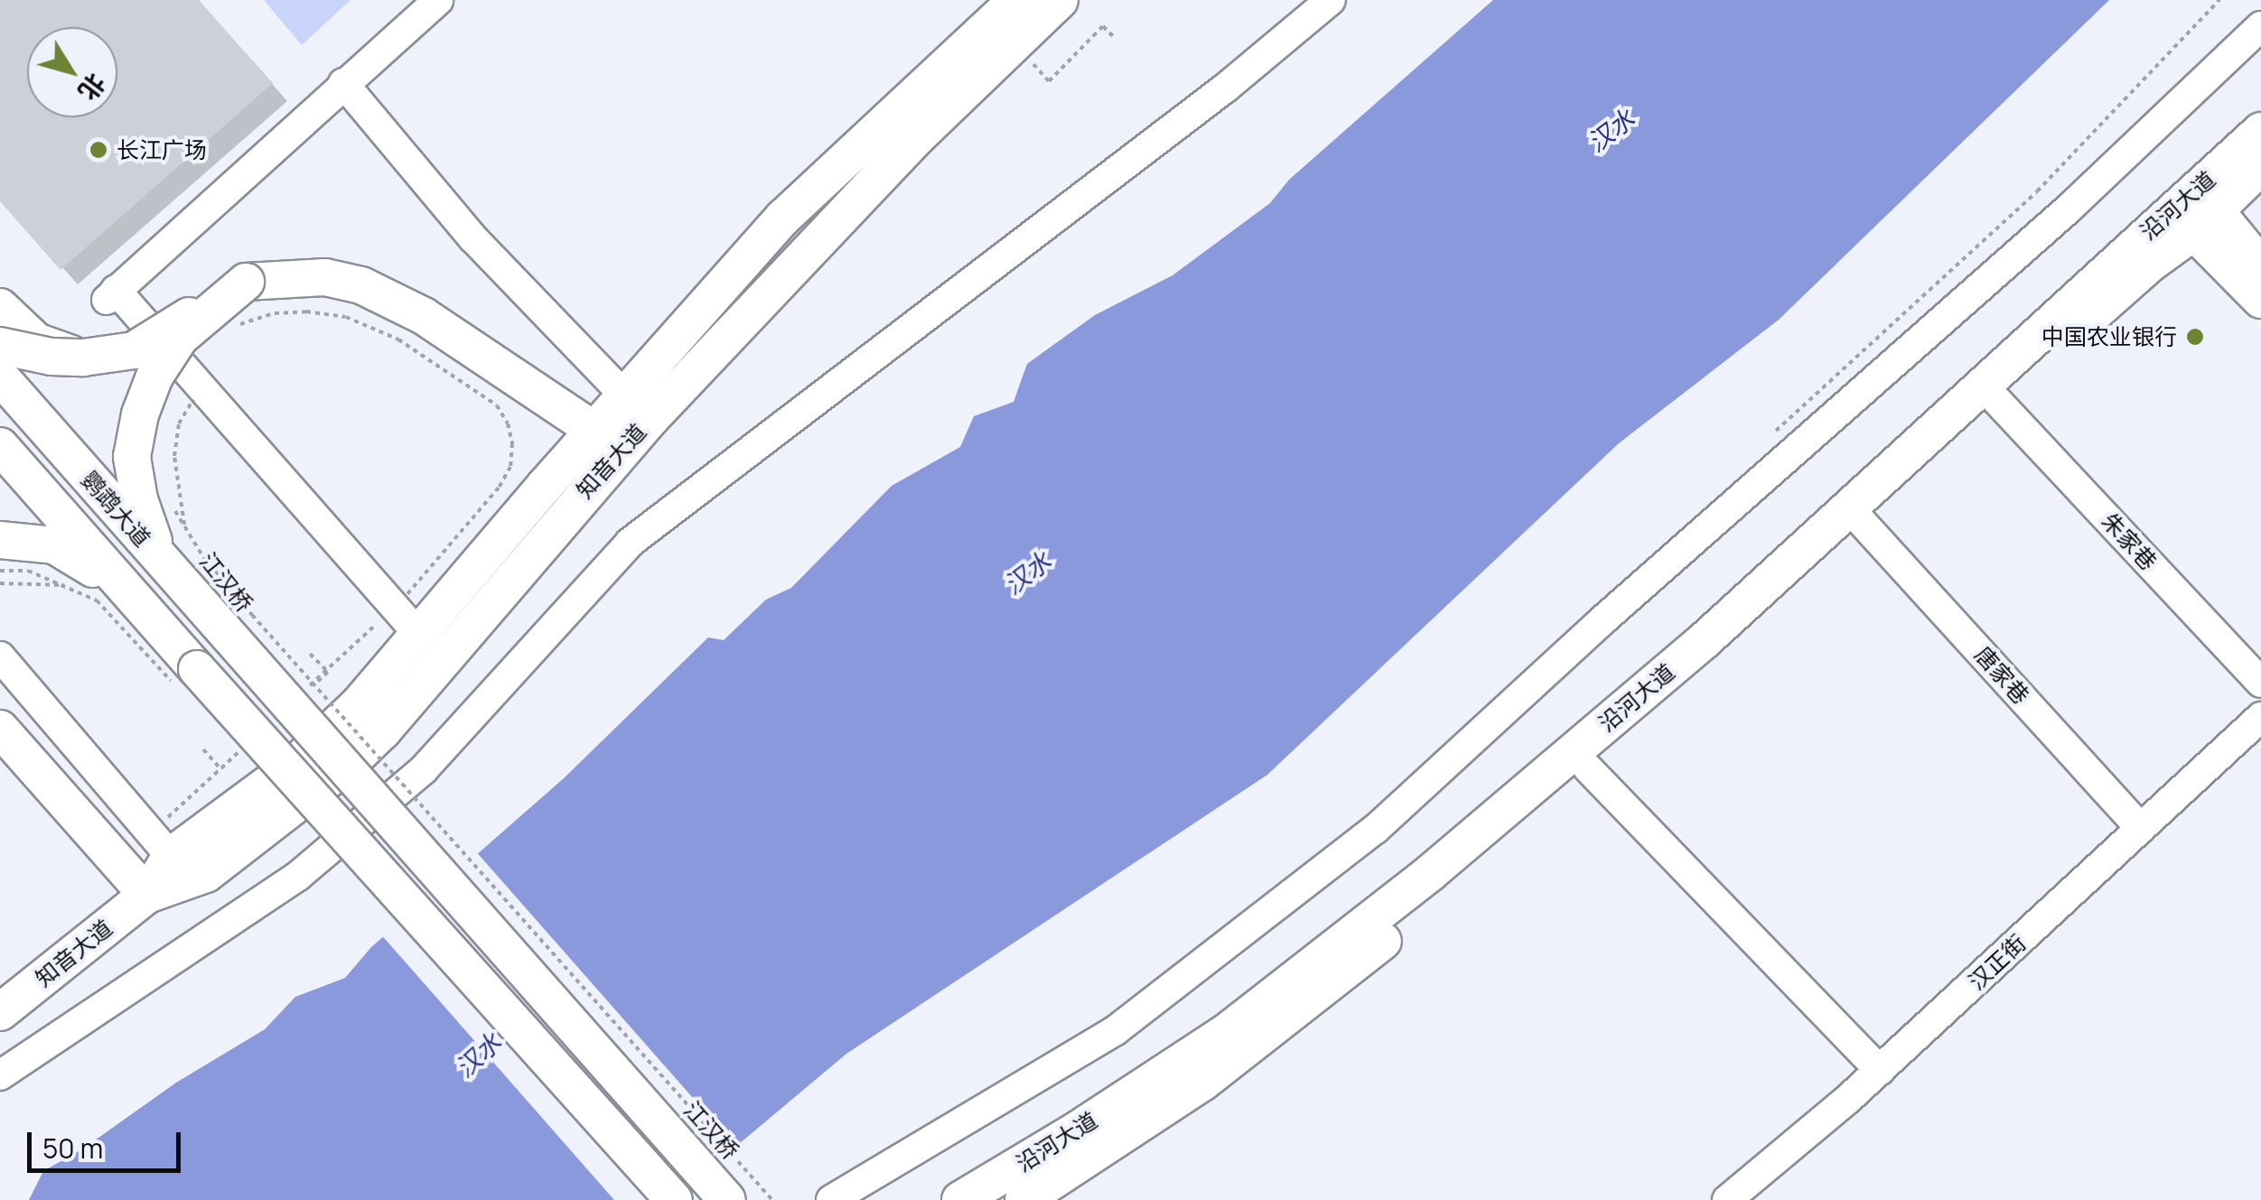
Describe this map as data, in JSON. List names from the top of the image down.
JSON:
{
  "streets": {
    "main road": [
      "沿河大道",
      "知音大道",
      "鹦鹉大道",
      "江汉桥"
    ],
    "street": ["朱家巷", "唐家巷", "汉正街"]
  },
  "crossings": [
    ["沿河大道", "朱家巷"],
    ["沿河大道", "唐家巷"],
    ["鹦鹉大道", "江汉桥"],
    ["唐家巷", "汉正街"]
  ],
  "water": ["汉水"],
  "places": ["长江广场", "中国农业银行"],
  "scale_bar": "50 m",
  "north": "bottom right"
}
